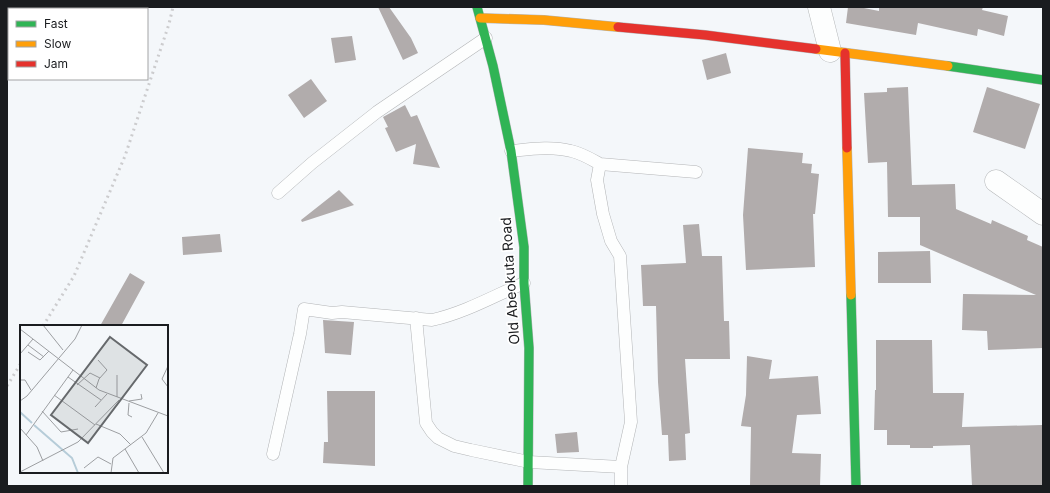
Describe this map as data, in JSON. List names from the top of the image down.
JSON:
{
  "streets": {
    "main road": ["Old Abeokuta Road"]
  },
  "legend": ["Fast", "Slow", "Jam"]
}
